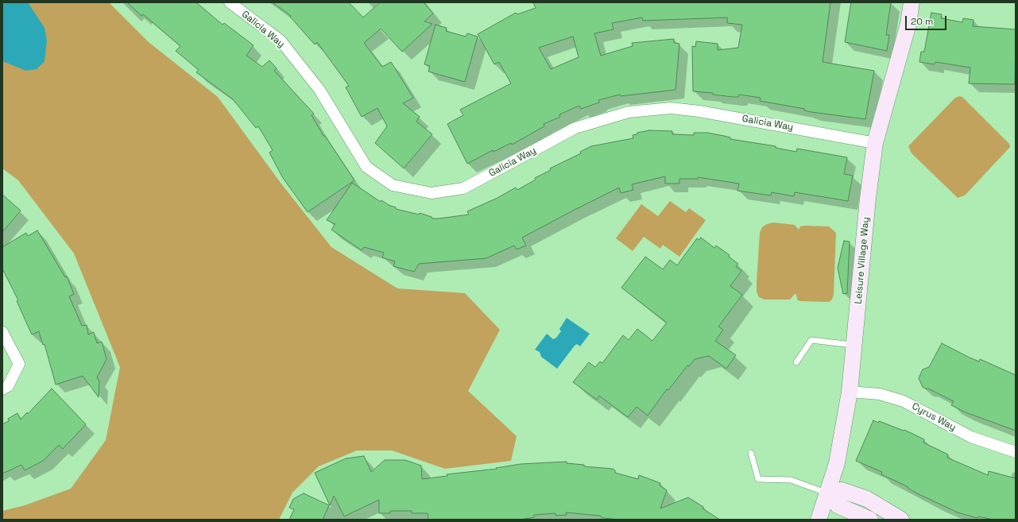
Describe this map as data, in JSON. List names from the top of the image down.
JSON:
{
  "streets": {
    "street": ["Galicia Way", "Leisure Village Way", "Cyrus Way"]
  },
  "crossings": [
    ["Galicia Way", "Leisure Village Way"],
    ["Leisure Village Way", "Cyrus Way"]
  ],
  "scale_bar": "20 m"
}
